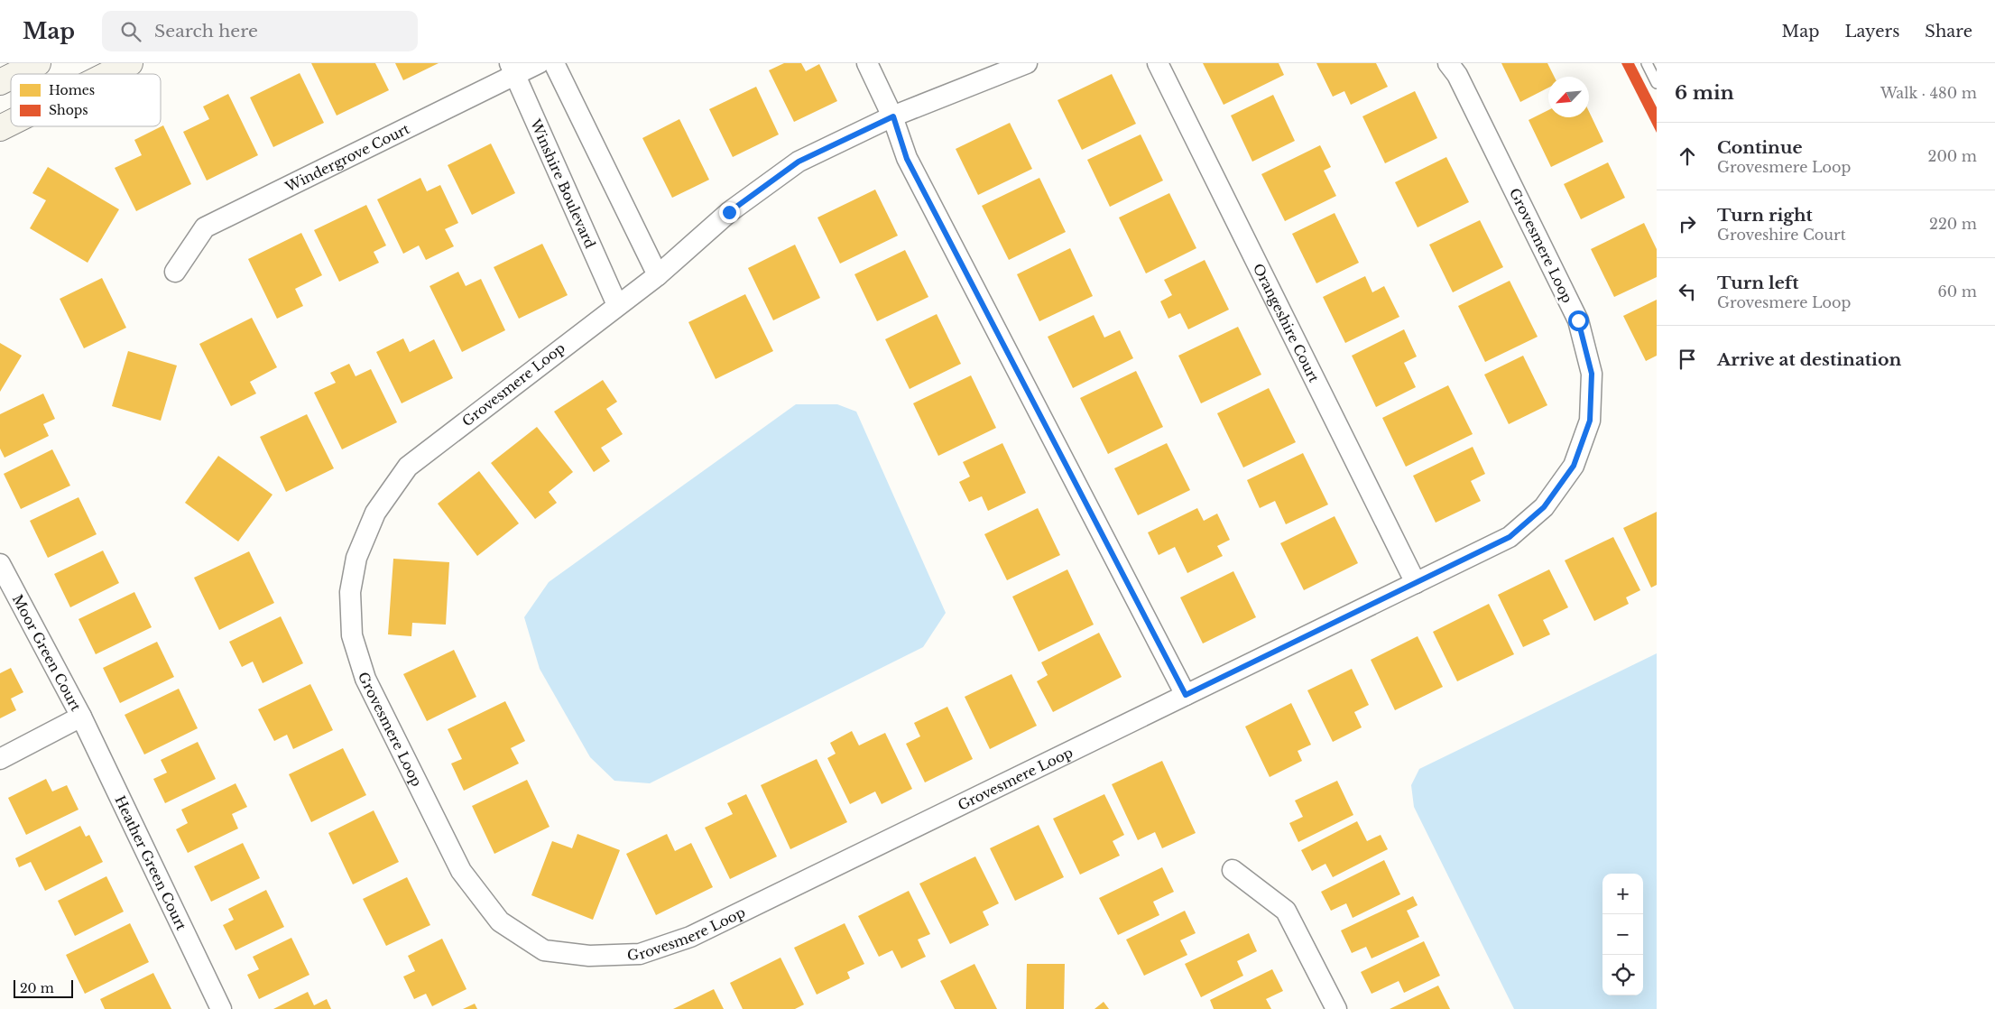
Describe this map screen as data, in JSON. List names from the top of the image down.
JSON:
{
  "streets": {
    "street": [
      "Windergrove Court",
      "Winshire Boulevard",
      "Grovesmere Loop",
      "Orangeshire Court",
      "Moor Green Court",
      "Heather Green Court"
    ]
  },
  "crossings": [
    ["Windergrove Court", "Winshire Boulevard"],
    ["Winshire Boulevard", "Grovesmere Loop"],
    ["Grovesmere Loop", "Orangeshire Court"],
    ["Moor Green Court", "Heather Green Court"]
  ],
  "legend": ["Homes", "Shops"],
  "scale_bar": "20 m",
  "north": "bottom left",
  "page": {
    "header": "Map",
    "search": "Search here",
    "nav": ["Map", "Layers", "Share"],
    "heading": ["6 min", "Walk · 480 m"],
    "list": [
      ["Continue", "Grovesmere Loop", "200 m"],
      ["Turn right", "Groveshire Court", "220 m"],
      ["Turn left", "Grovesmere Loop", "60 m"],
      "Arrive at destination"
    ],
    "map_buttons": ["+", "−"],
    "scale": "20 m"
  }
}
